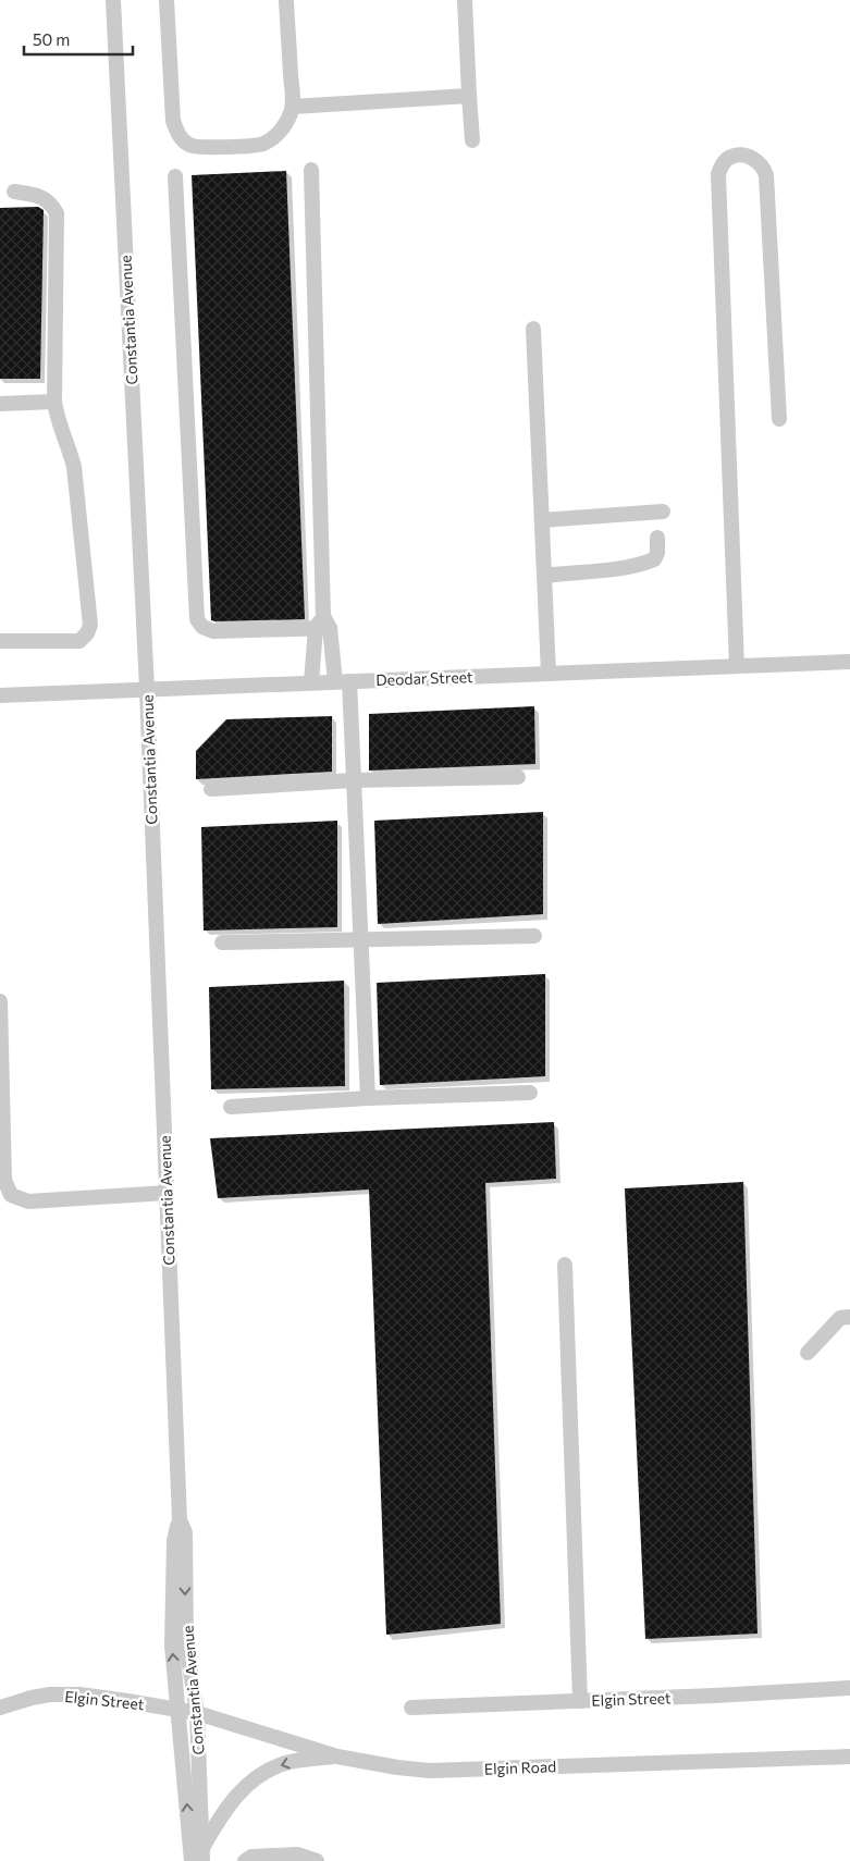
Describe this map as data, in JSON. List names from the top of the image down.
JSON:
{
  "streets": {
    "street": [
      "Constantia Avenue",
      "Deodar Street",
      "Elgin Street",
      "Elgin Road"
    ]
  },
  "crossings": [
    ["Constantia Avenue", "Deodar Street"],
    ["Constantia Avenue", "Elgin Street"],
    ["Constantia Avenue", "Elgin Road"],
    ["Elgin Street", "Elgin Road"]
  ],
  "scale_bar": "50 m"
}
